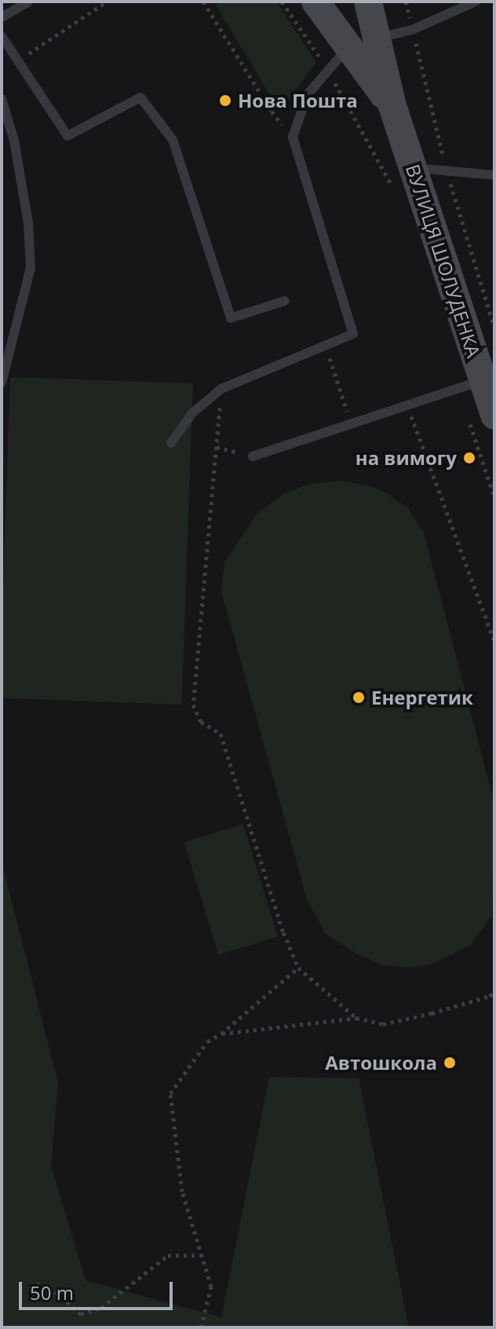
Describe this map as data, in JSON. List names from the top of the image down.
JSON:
{
  "streets": {
    "main road": ["ВУЛИЦЯ ШОЛУДЕНКА"]
  },
  "places": [
    "Нова Пошта",
    "на вимогу",
    "Енергетик",
    "Автошкола"
  ],
  "scale_bar": "50 m"
}
